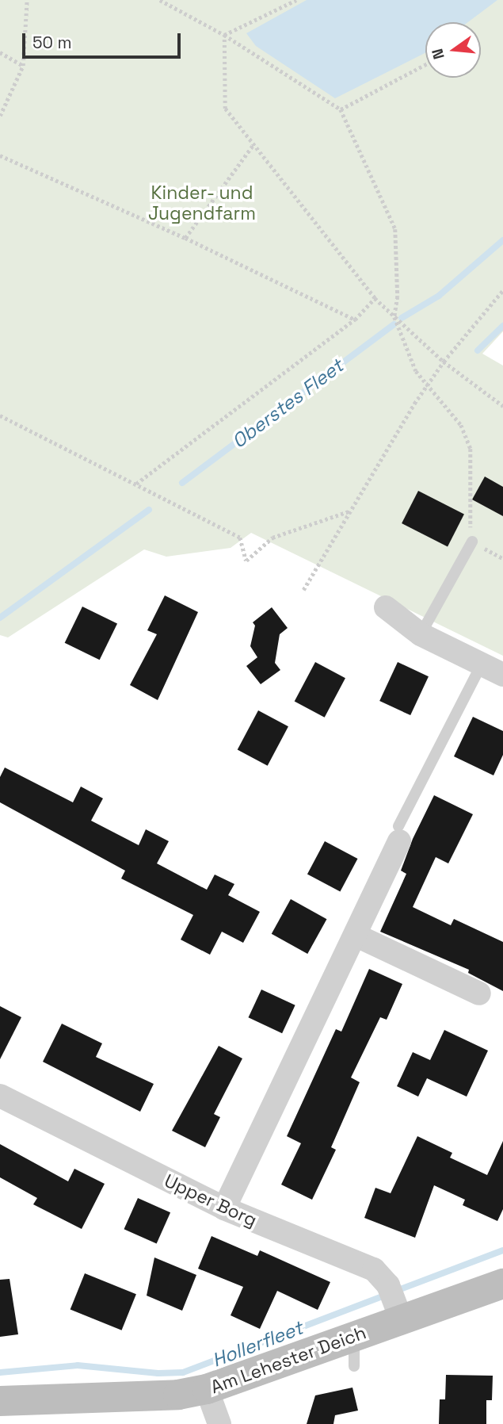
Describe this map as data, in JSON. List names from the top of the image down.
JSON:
{
  "streets": {
    "street": ["Upper Borg", "Am Lehester Deich"]
  },
  "crossings": [
    ["Upper Borg", "Am Lehester Deich"]
  ],
  "water": ["Oberstes Fleet", "Hollerfleet"],
  "parks": ["Kinder- und Jugendfarm"],
  "scale_bar": "50 m",
  "north": "left"
}
